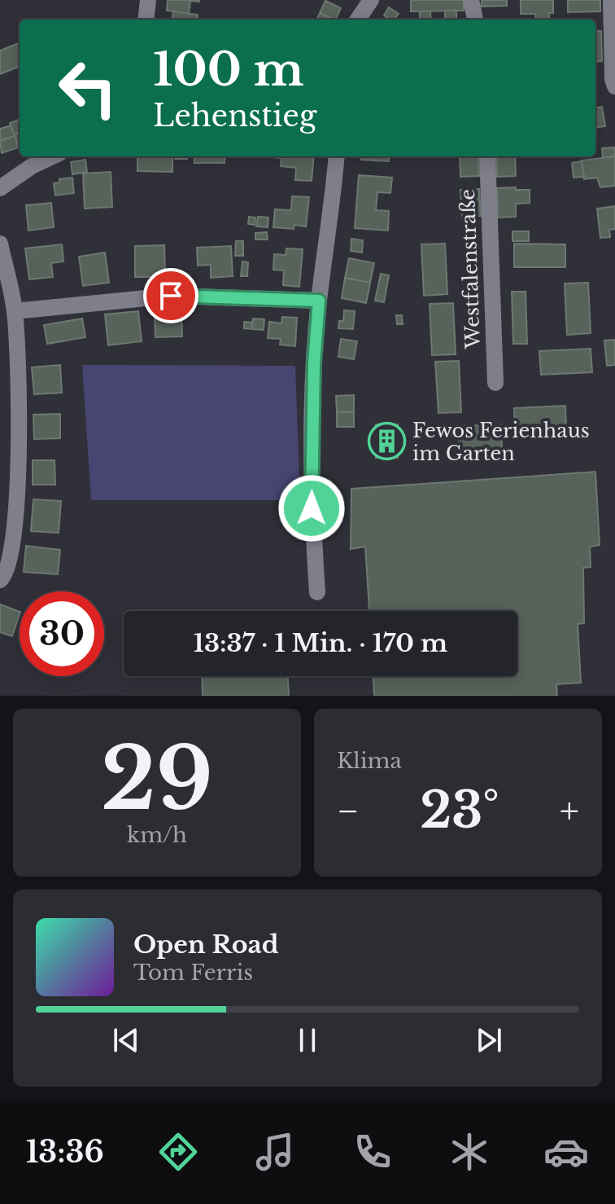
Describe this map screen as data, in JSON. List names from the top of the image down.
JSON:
{
  "streets": {
    "street": ["Westfalenstraße"]
  },
  "places": {
    "building": ["Fewos Ferienhaus im Garten"]
  },
  "page": {
    "turn": ["100 m", "Lehenstieg"],
    "limit": "30",
    "trip": "13:37 · 1 Min. · 170 m",
    "tile": [
      ["29", "km/h"],
      "Klima"
    ],
    "heat": ["−", "23°", "+"],
    "song": ["Open Road", "Tom Ferris"],
    "tabs": "13:36"
  }
}
